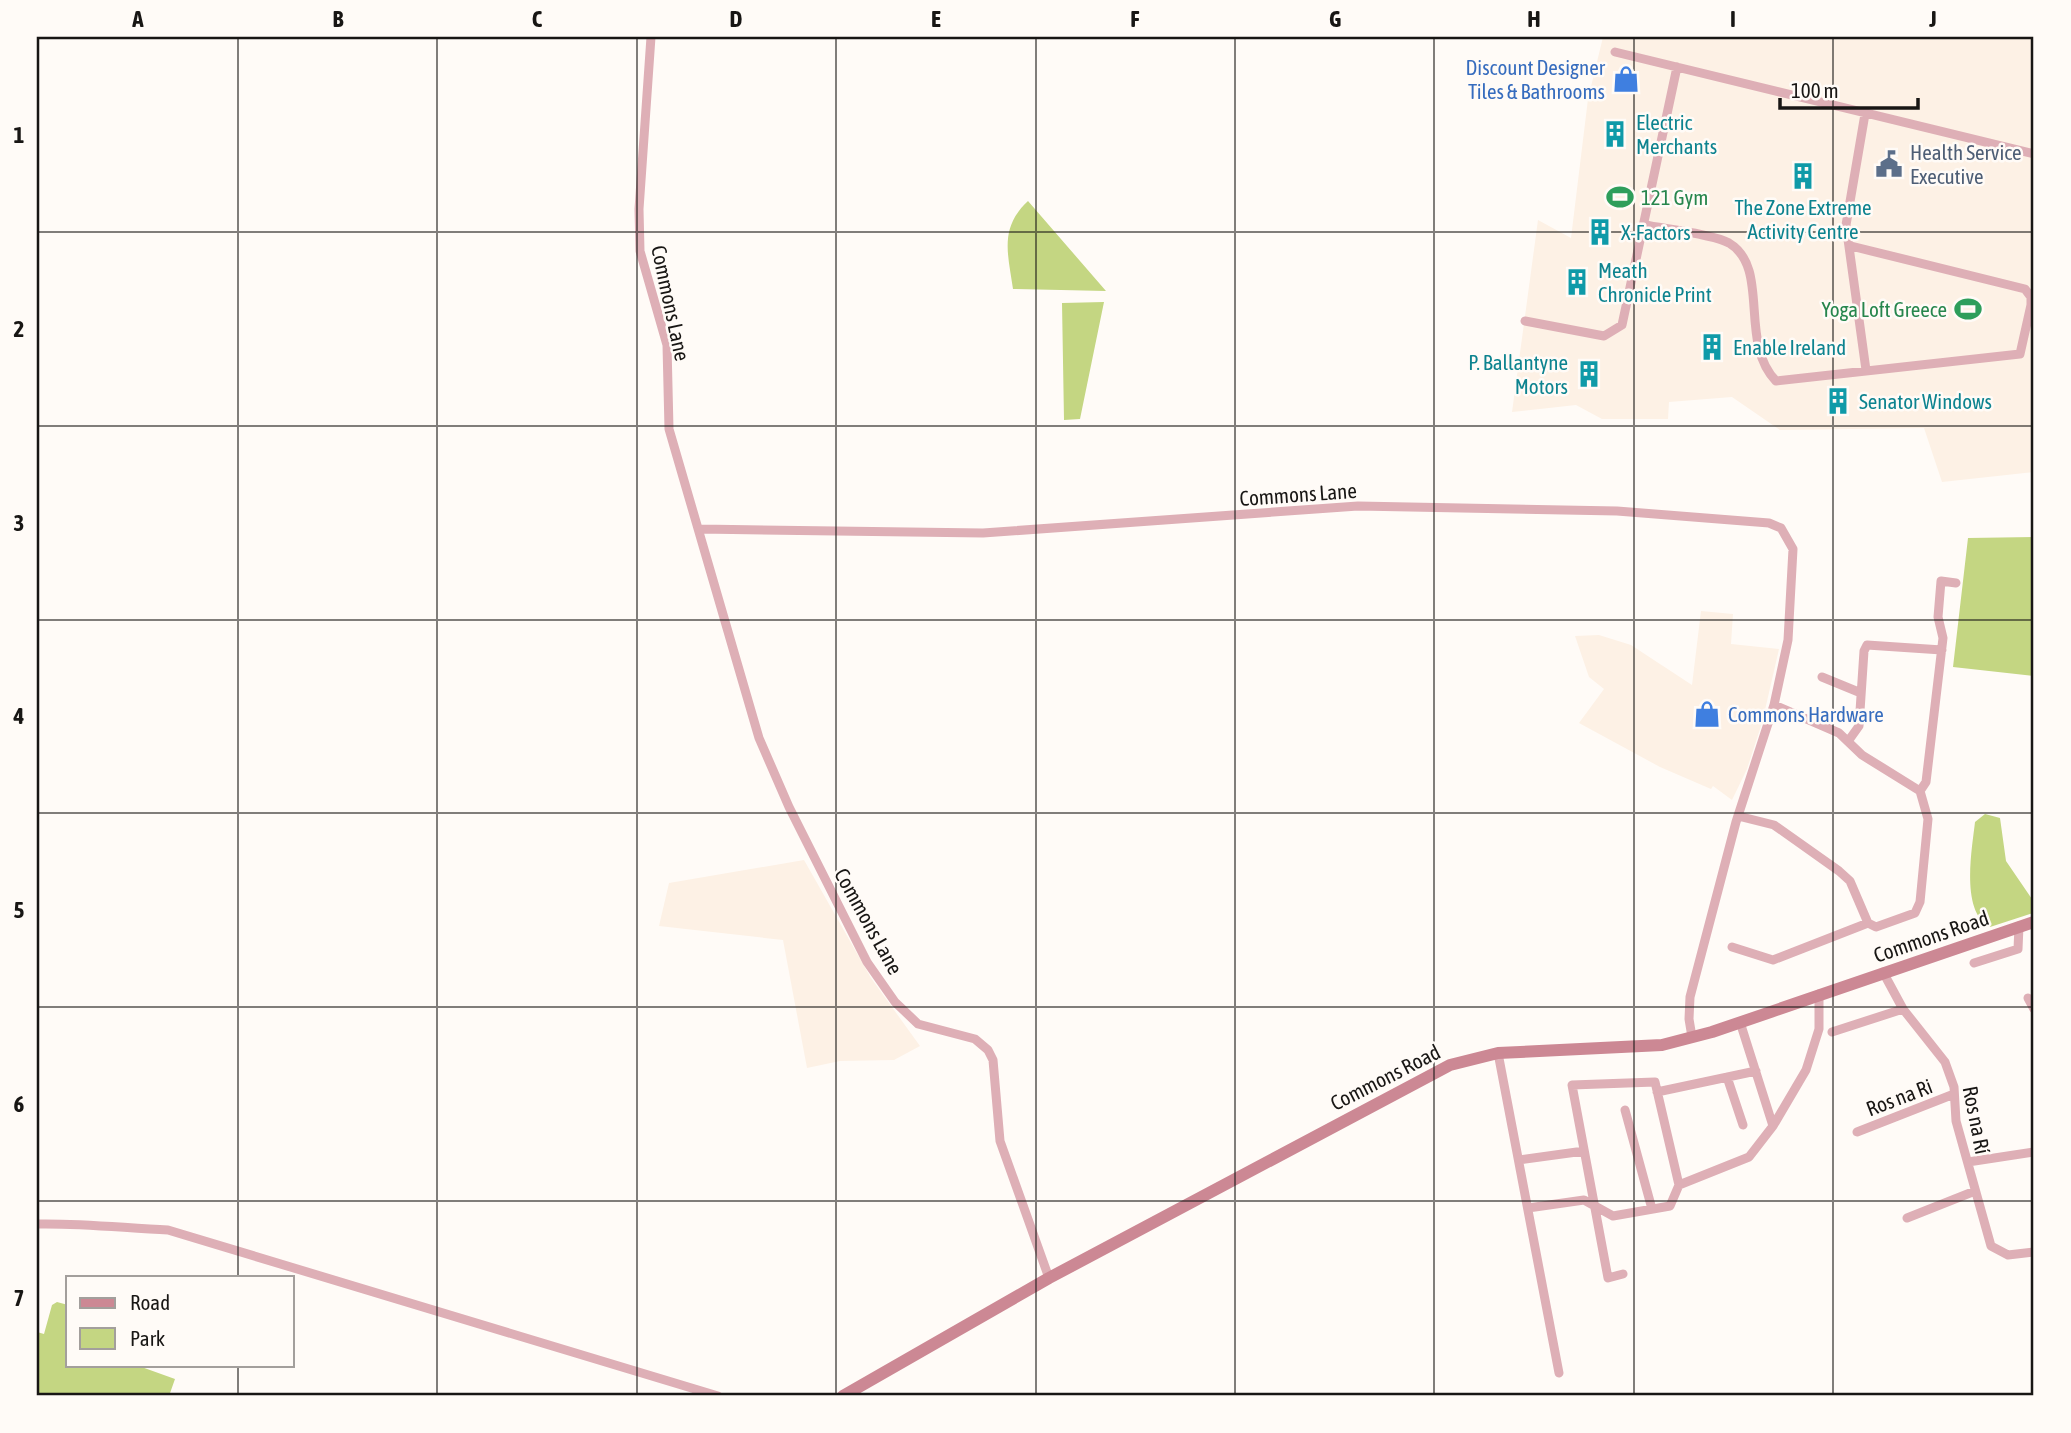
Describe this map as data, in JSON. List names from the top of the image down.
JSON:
{
  "streets": {
    "street": [
      "Commons Lane",
      "Commons Road",
      "Ros na Ri",
      "Ros na Rí"
    ]
  },
  "crossings": [
    ["Commons Lane", "Commons Road"],
    ["Commons Road", "Ros na Rí"],
    ["Ros na Ri", "Ros na Rí"]
  ],
  "places": {
    "shop": ["Discount Designer Tiles & Bathrooms", "Commons Hardware"],
    "building": [
      "Electric Merchants",
      "The Zone Extreme Activity Centre",
      "X-Factors",
      "Meath Chronicle Print",
      "Enable Ireland",
      "P. Ballantyne Motors",
      "Senator Windows"
    ],
    "public building": ["Health Service Executive"],
    "sports": ["121 Gym", "Yoga Loft Greece"]
  },
  "legend": ["Road", "Park"],
  "scale_bar": "100 m",
  "grid": {
    "columns": [
      "A",
      "B",
      "C",
      "D",
      "E",
      "F",
      "G",
      "H",
      "I",
      "J"
    ],
    "rows": [
      "1",
      "2",
      "3",
      "4",
      "5",
      "6",
      "7"
    ]
  }
}
